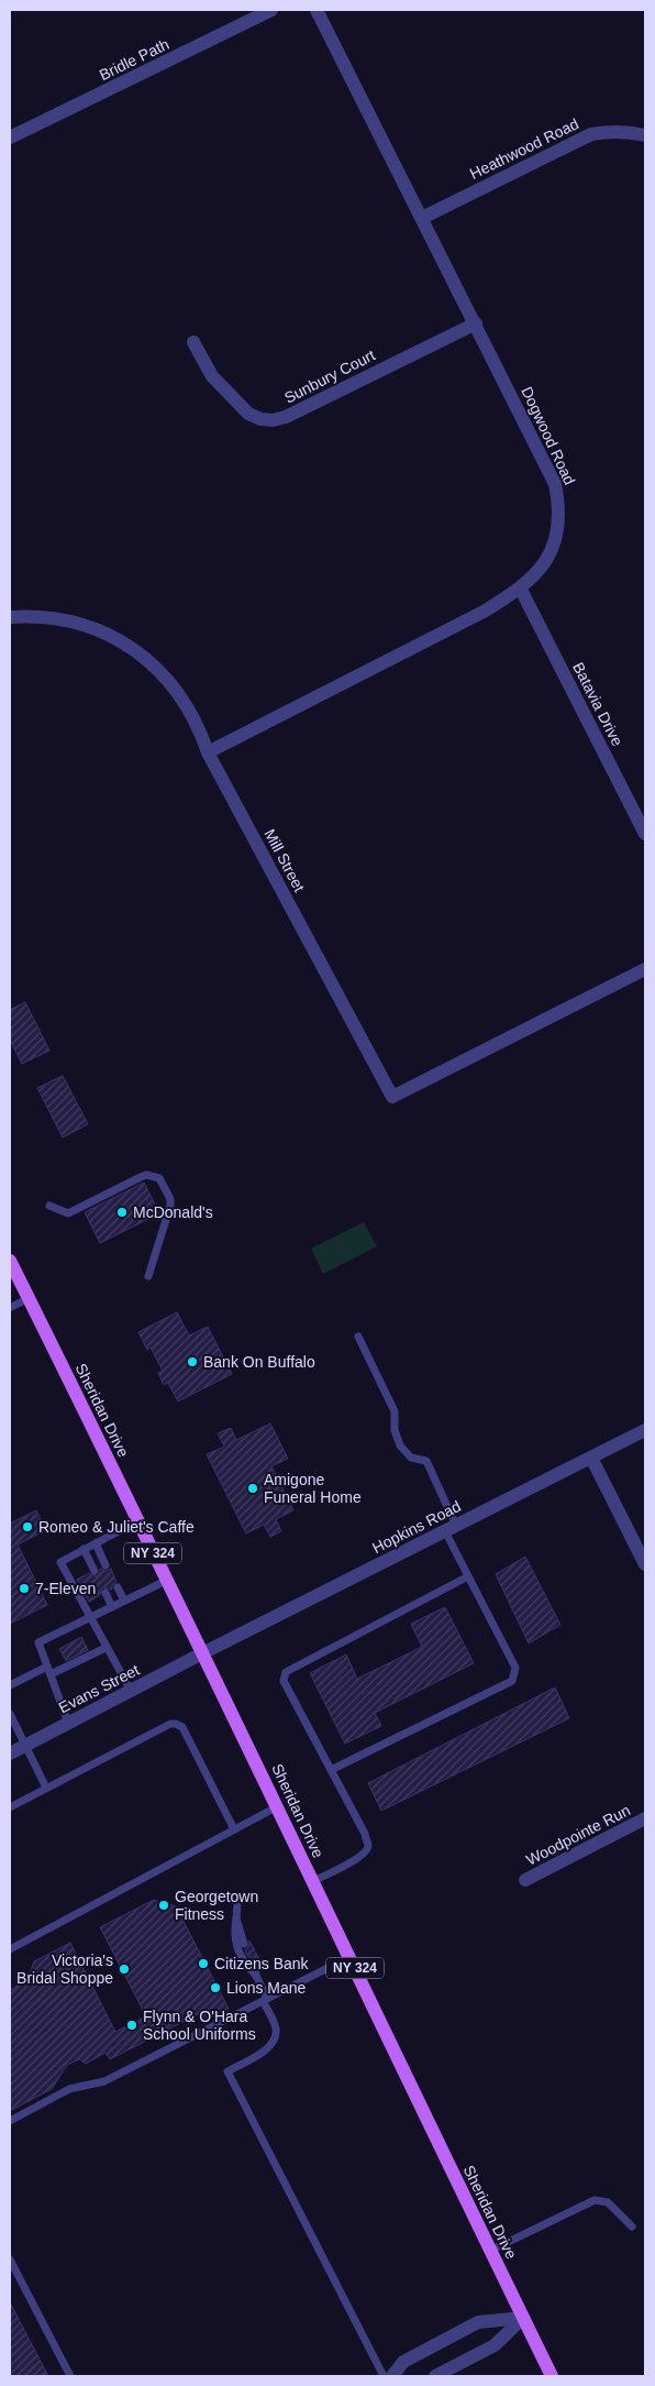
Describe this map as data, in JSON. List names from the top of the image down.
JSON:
{
  "streets": {
    "main road": ["Sheridan Drive", "NY 324"],
    "street": [
      "Bridle Path",
      "Heathwood Road",
      "Sunbury Court",
      "Dogwood Road",
      "Batavia Drive",
      "Mill Street",
      "Hopkins Road",
      "Evans Street",
      "Woodpointe Run"
    ]
  },
  "crossings": [
    ["Heathwood Road", "Dogwood Road"],
    ["Sunbury Court", "Dogwood Road"],
    ["Dogwood Road", "Batavia Drive"],
    ["Dogwood Road", "Mill Street"],
    ["Sheridan Drive", "Hopkins Road"],
    ["Sheridan Drive", "Evans Street"],
    ["Hopkins Road", "Evans Street"]
  ],
  "places": [
    "McDonald's",
    "Bank On Buffalo",
    "Amigone Funeral Home",
    "Romeo & Juliet's Caffe",
    "7-Eleven",
    "Georgetown Fitness",
    "Citizens Bank",
    "Victoria's Bridal Shoppe",
    "Lions Mane",
    "Flynn & O'Hara School Uniforms"
  ]
}
